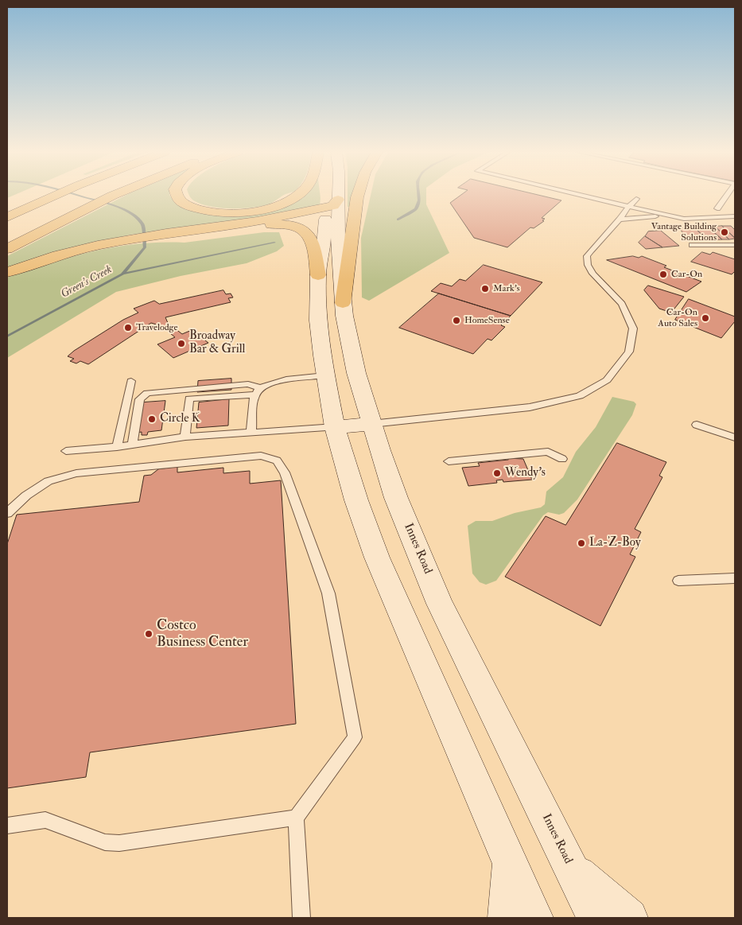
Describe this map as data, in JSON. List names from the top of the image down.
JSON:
{
  "streets": {
    "main road": ["Innes Road"]
  },
  "water": ["Green's Creek"],
  "places": [
    "Vantage Building Solutions",
    "Car-On",
    "Mark's",
    "Car-On Auto Sales",
    "HomeSense",
    "Travelodge",
    "Broadway Bar & Grill",
    "Circle K",
    "Wendy's",
    "La-Z-Boy",
    "Costco Business Center"
  ]
}
